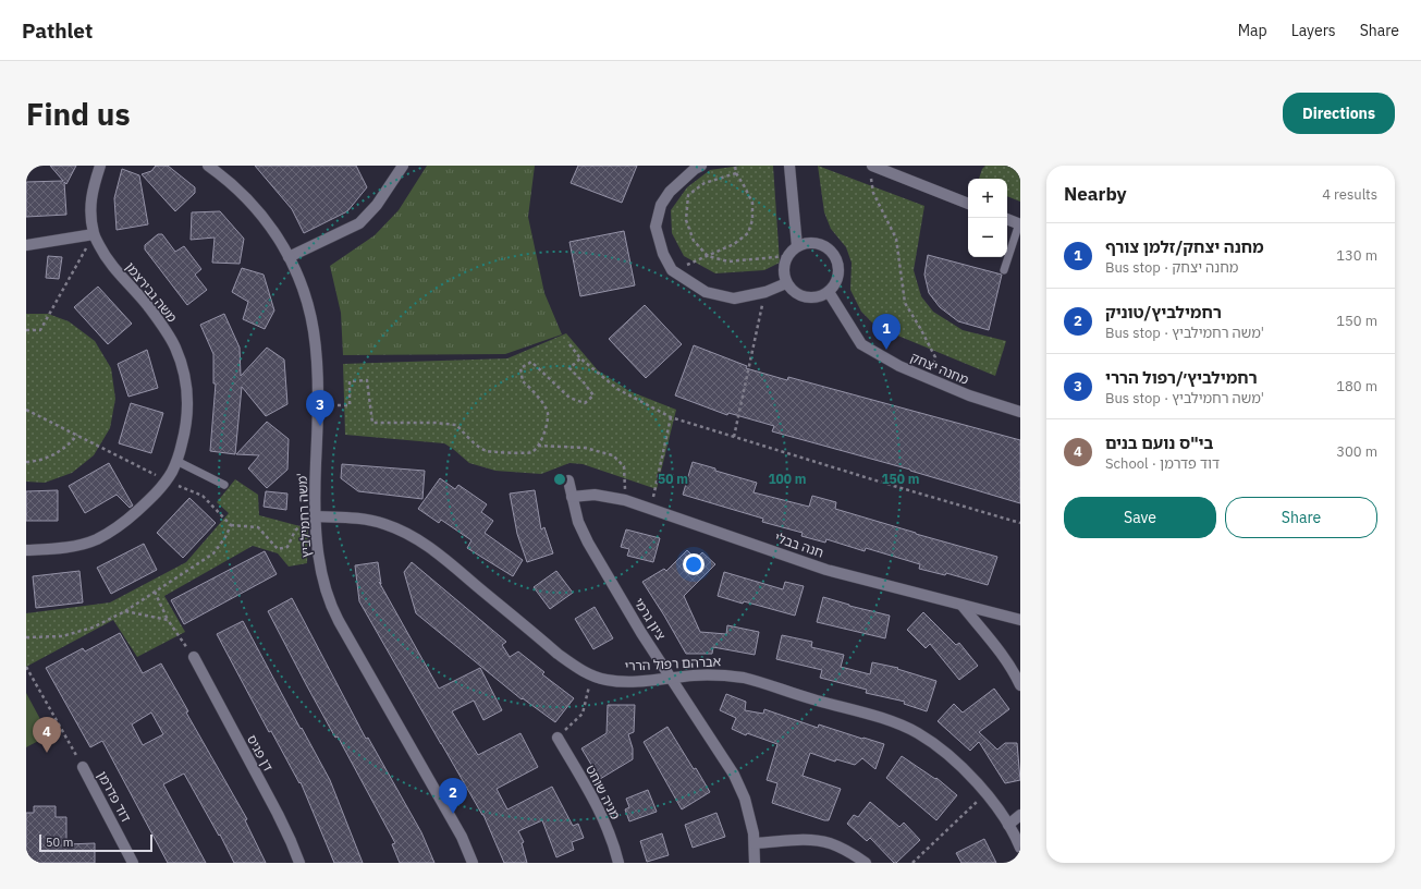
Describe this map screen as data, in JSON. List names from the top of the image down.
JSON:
{
  "streets": {
    "street": [
      "משה גבירצמן",
      "מחנה יצחק",
      "משה רחמילביץ'",
      "חנה בבלי",
      "ציון גרמי",
      "אברהם רפול הררי",
      "דן פגיס",
      "מניה שוחט",
      "דוד פדרמן"
    ]
  },
  "crossings": [
    ["משה רחמילביץ'", "אברהם רפול הררי"],
    ["חנה בבלי", "ציון גרמי"],
    ["ציון גרמי", "אברהם רפול הררי"]
  ],
  "scale_bar": "50 m",
  "page": {
    "header": "Pathlet",
    "nav": ["Map", "Layers", "Share"],
    "buttons": [
      "Directions",
      ["Save", "Share"]
    ],
    "title": "Find us",
    "heading": ["Nearby", "4 results"],
    "map_buttons": ["+", "−"],
    "list": [
      {
        "mark": "1",
        "name": "מחנה יצחק/זלמן צורף",
        "note": "Bus stop · מחנה יצחק",
        "value": "130 m"
      },
      {
        "mark": "2",
        "name": "רחמילביץ/טוניק",
        "note": "Bus stop · משה רחמילביץ'",
        "value": "150 m"
      },
      {
        "mark": "3",
        "name": "רחמילביץ׳/רפול הררי",
        "note": "Bus stop · משה רחמילביץ'",
        "value": "180 m"
      },
      {
        "mark": "4",
        "name": "בי\"ס נועם בנים",
        "note": "School · דוד פדרמן",
        "value": "300 m"
      }
    ],
    "pins": [
      "1",
      "3",
      "4",
      "2"
    ],
    "scale": "50 m"
  },
  "rings": ["50 m", "100 m", "150 m"]
}
